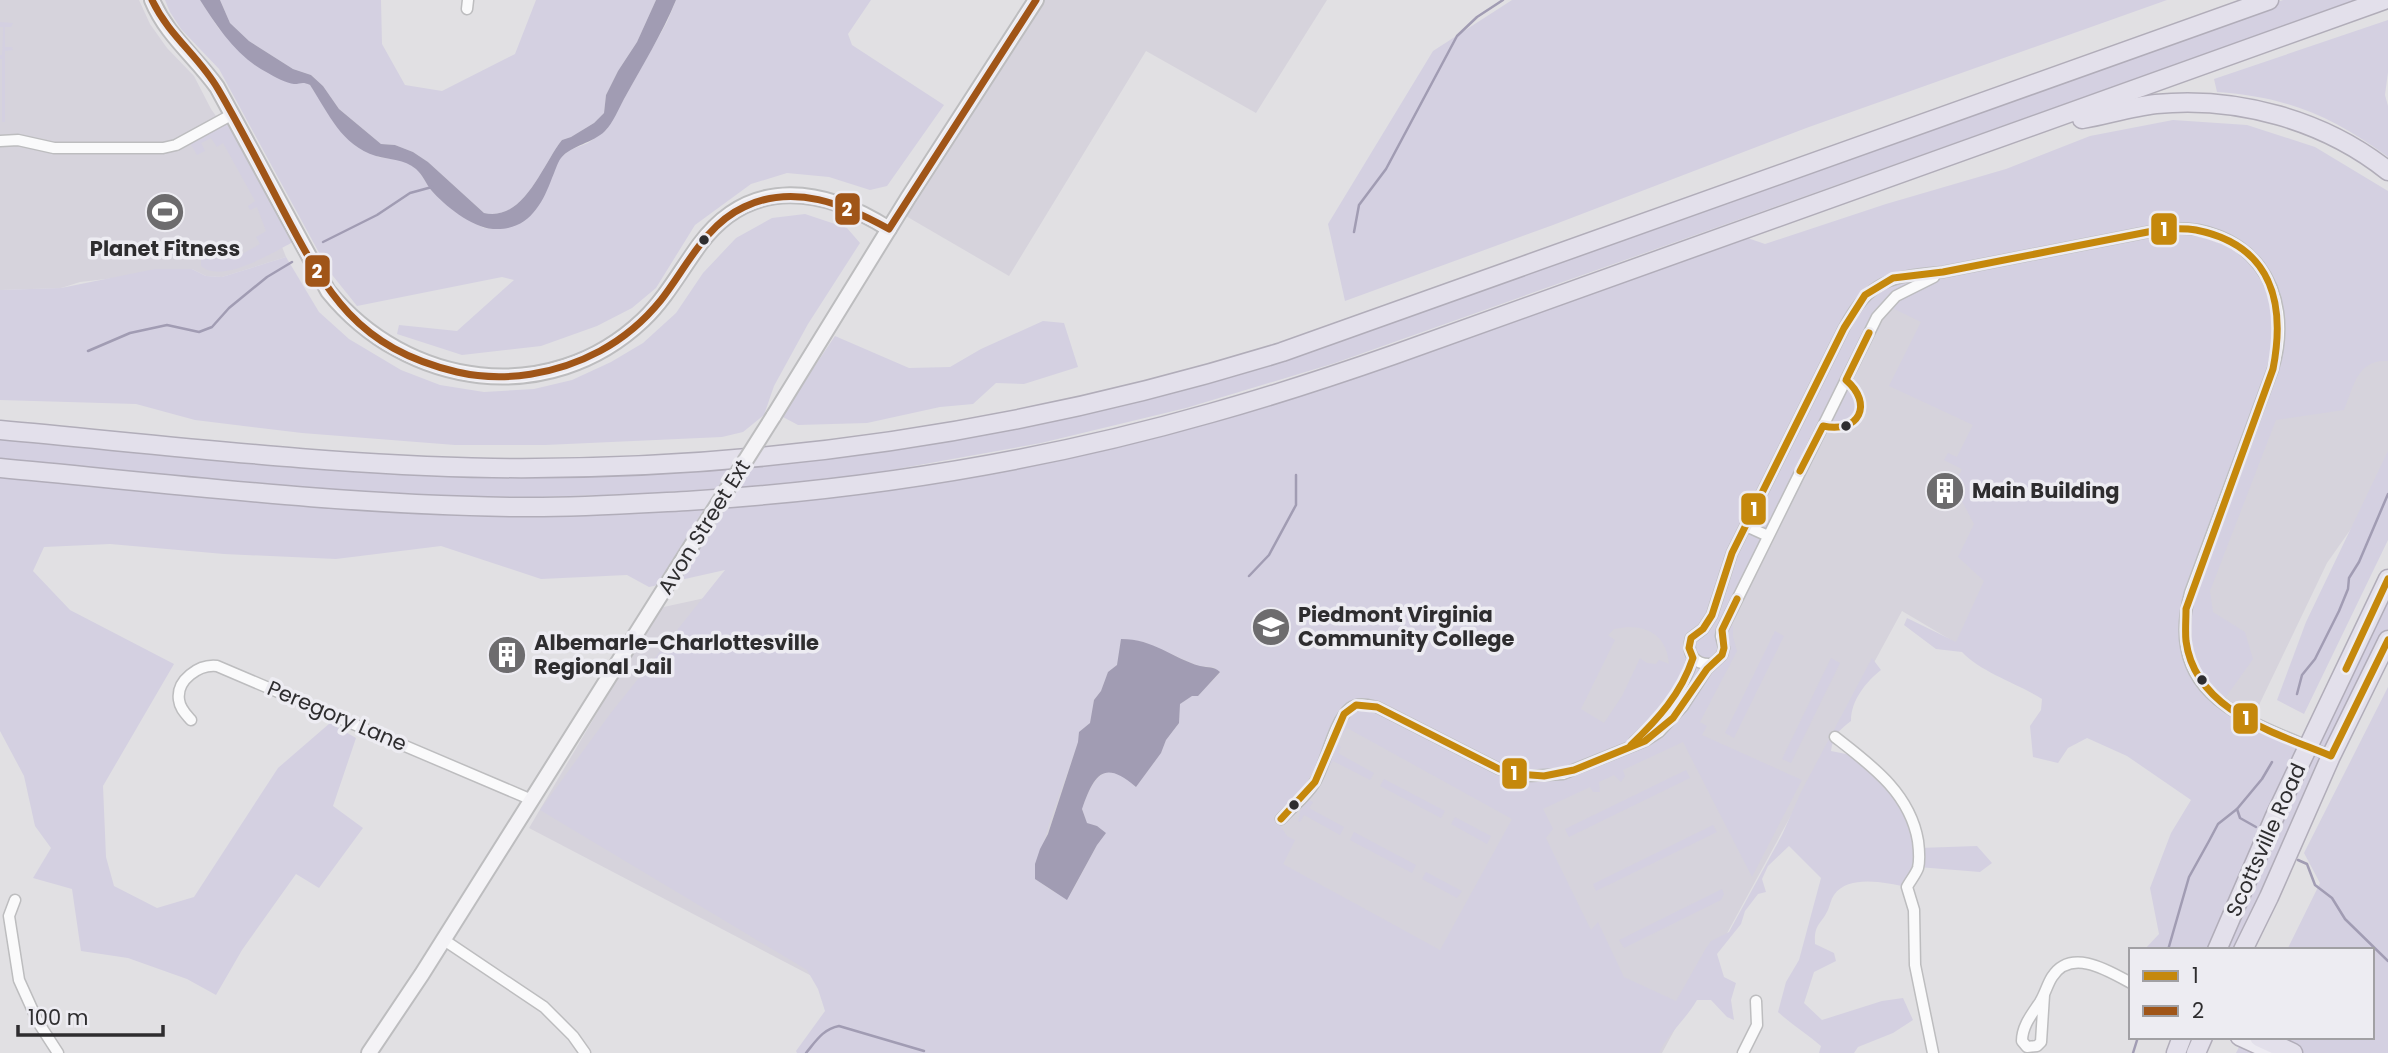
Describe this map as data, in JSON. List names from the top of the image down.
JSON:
{
  "streets": {
    "highway": ["Scottsville Road"],
    "main road": ["Avon Street Ext"],
    "street": ["Peregory Lane"]
  },
  "crossings": [
    ["Avon Street Ext", "Peregory Lane"]
  ],
  "places": {
    "sports": ["Planet Fitness"],
    "building": ["Main Building", "Albemarle-Charlottesville Regional Jail"],
    "school or university": ["Piedmont Virginia Community College"]
  },
  "lines": ["transit line 2", "transit line 1"],
  "legend": ["1", "2"],
  "scale_bar": "100 m"
}
